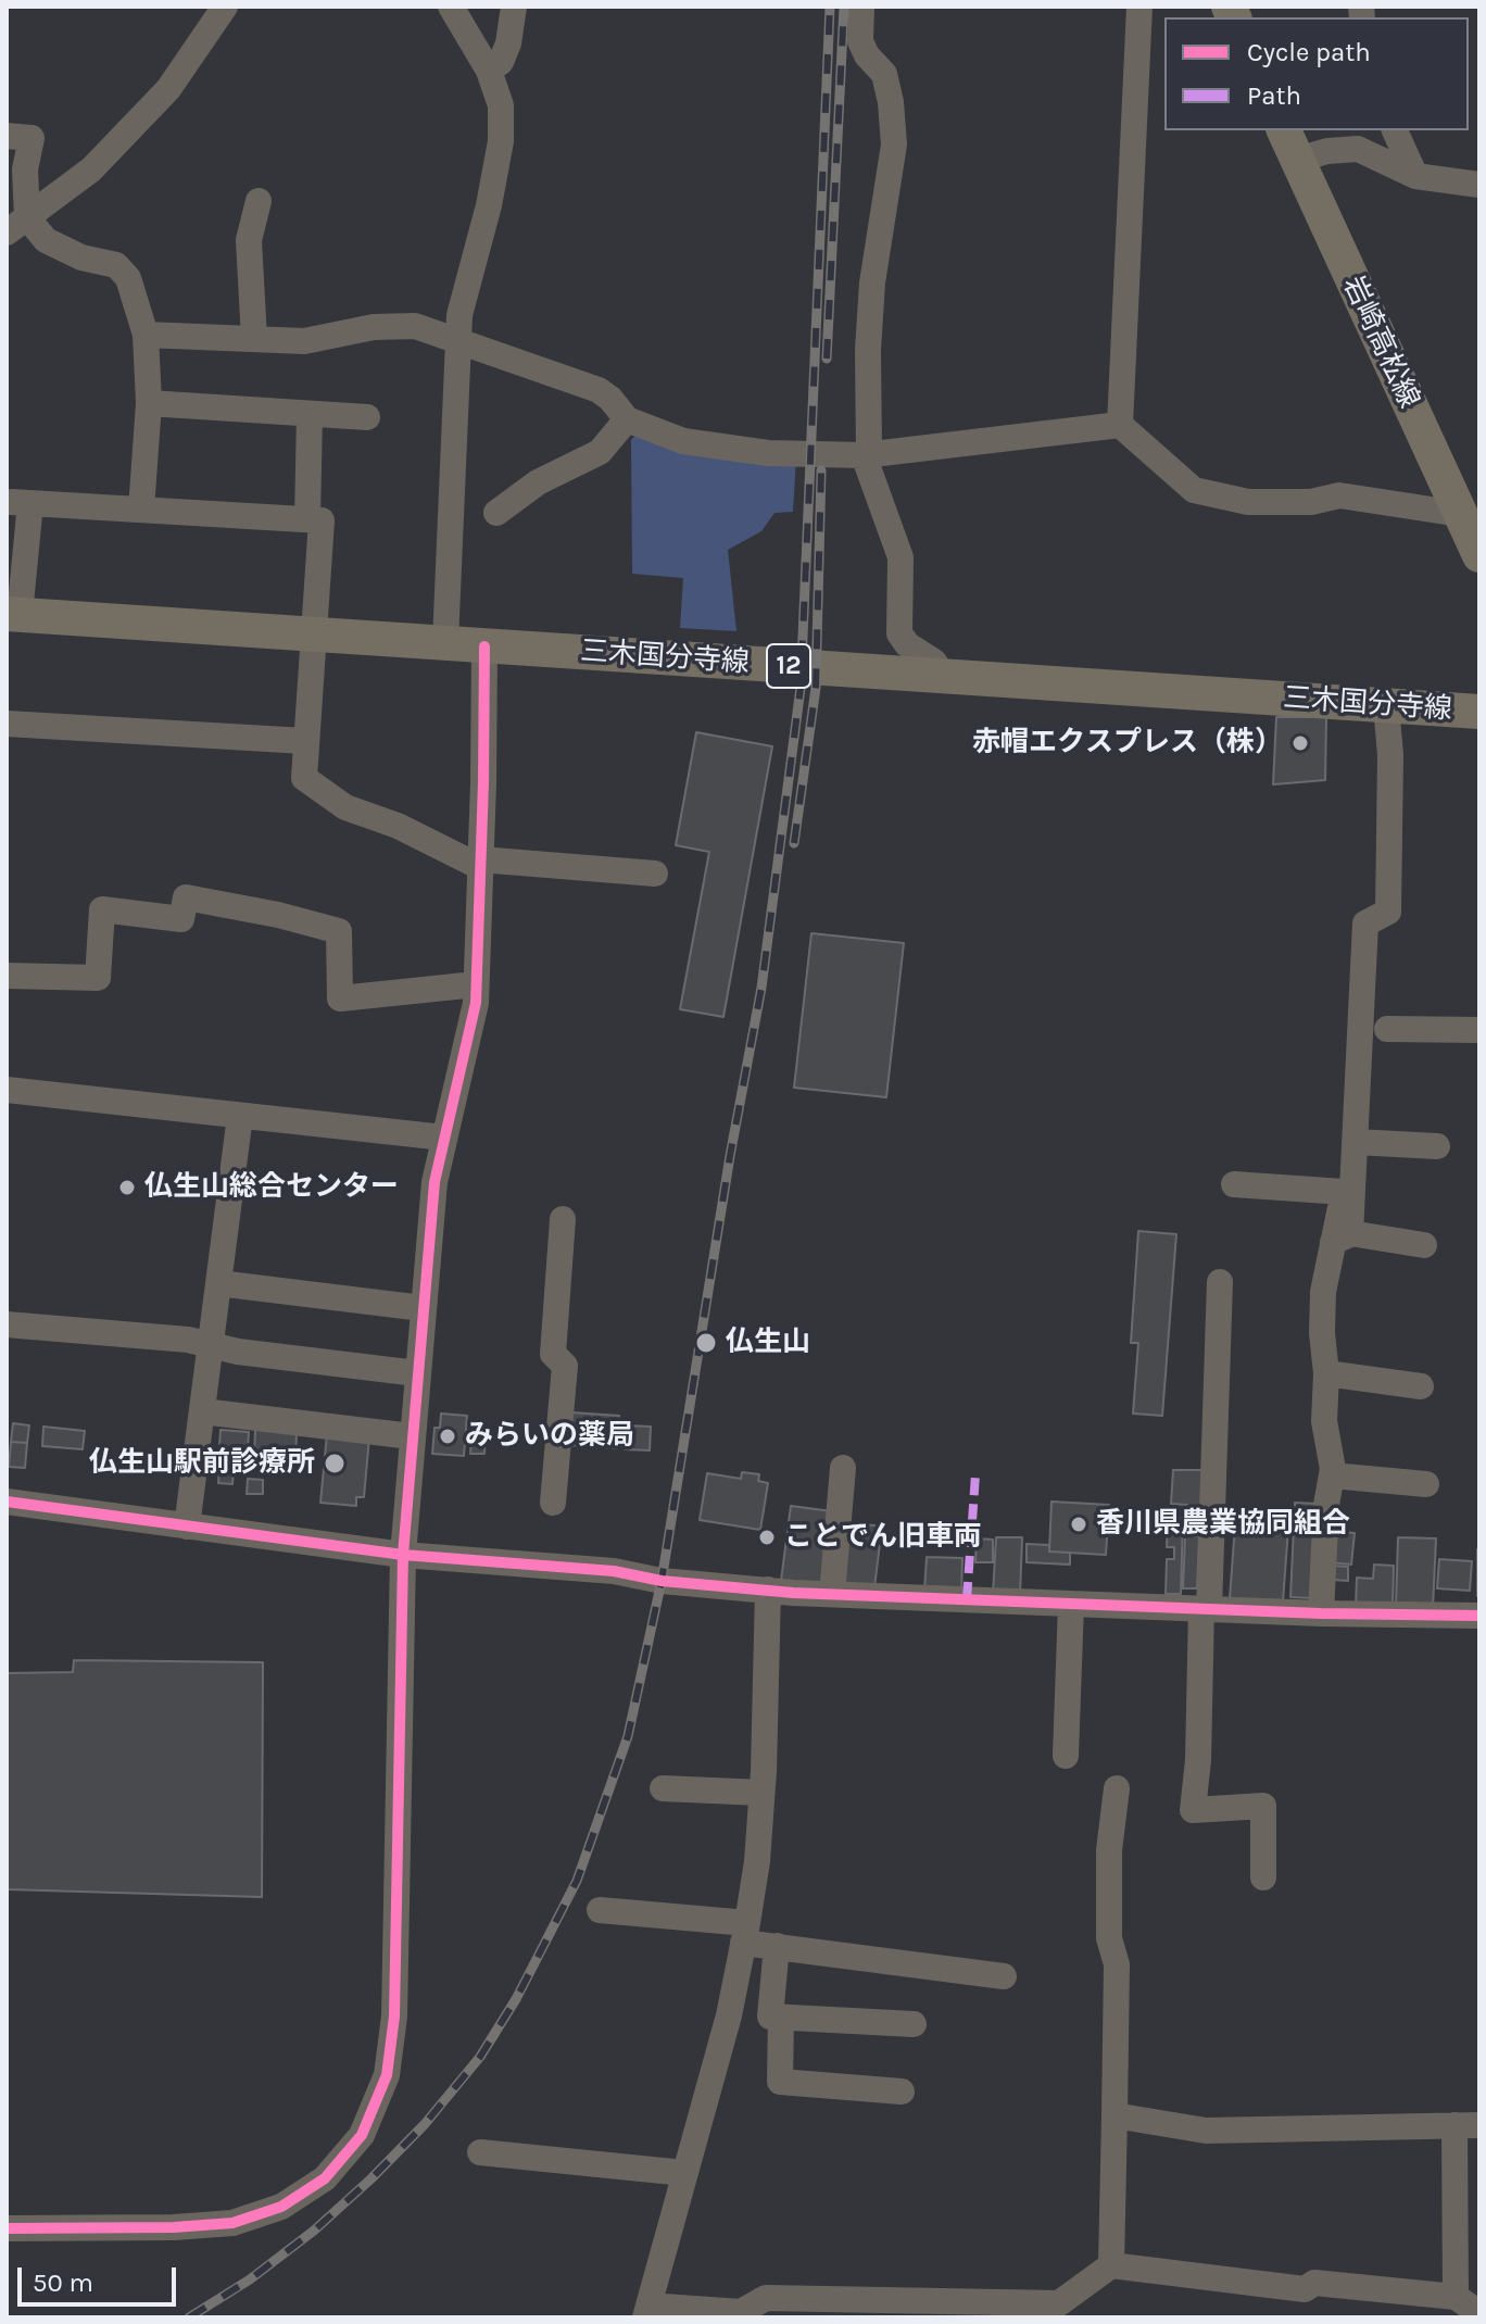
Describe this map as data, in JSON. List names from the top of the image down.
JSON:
{
  "streets": {
    "main road": ["岩崎高松線", "三木国分寺線", "12"]
  },
  "places": [
    "赤帽エクスプレス（株）",
    "仏生山総合センター",
    "仏生山",
    "みらいの薬局",
    "仏生山駅前診療所",
    "香川県農業協同組合",
    "ことでん旧車両"
  ],
  "legend": ["Cycle path", "Path"],
  "scale_bar": "50 m"
}
